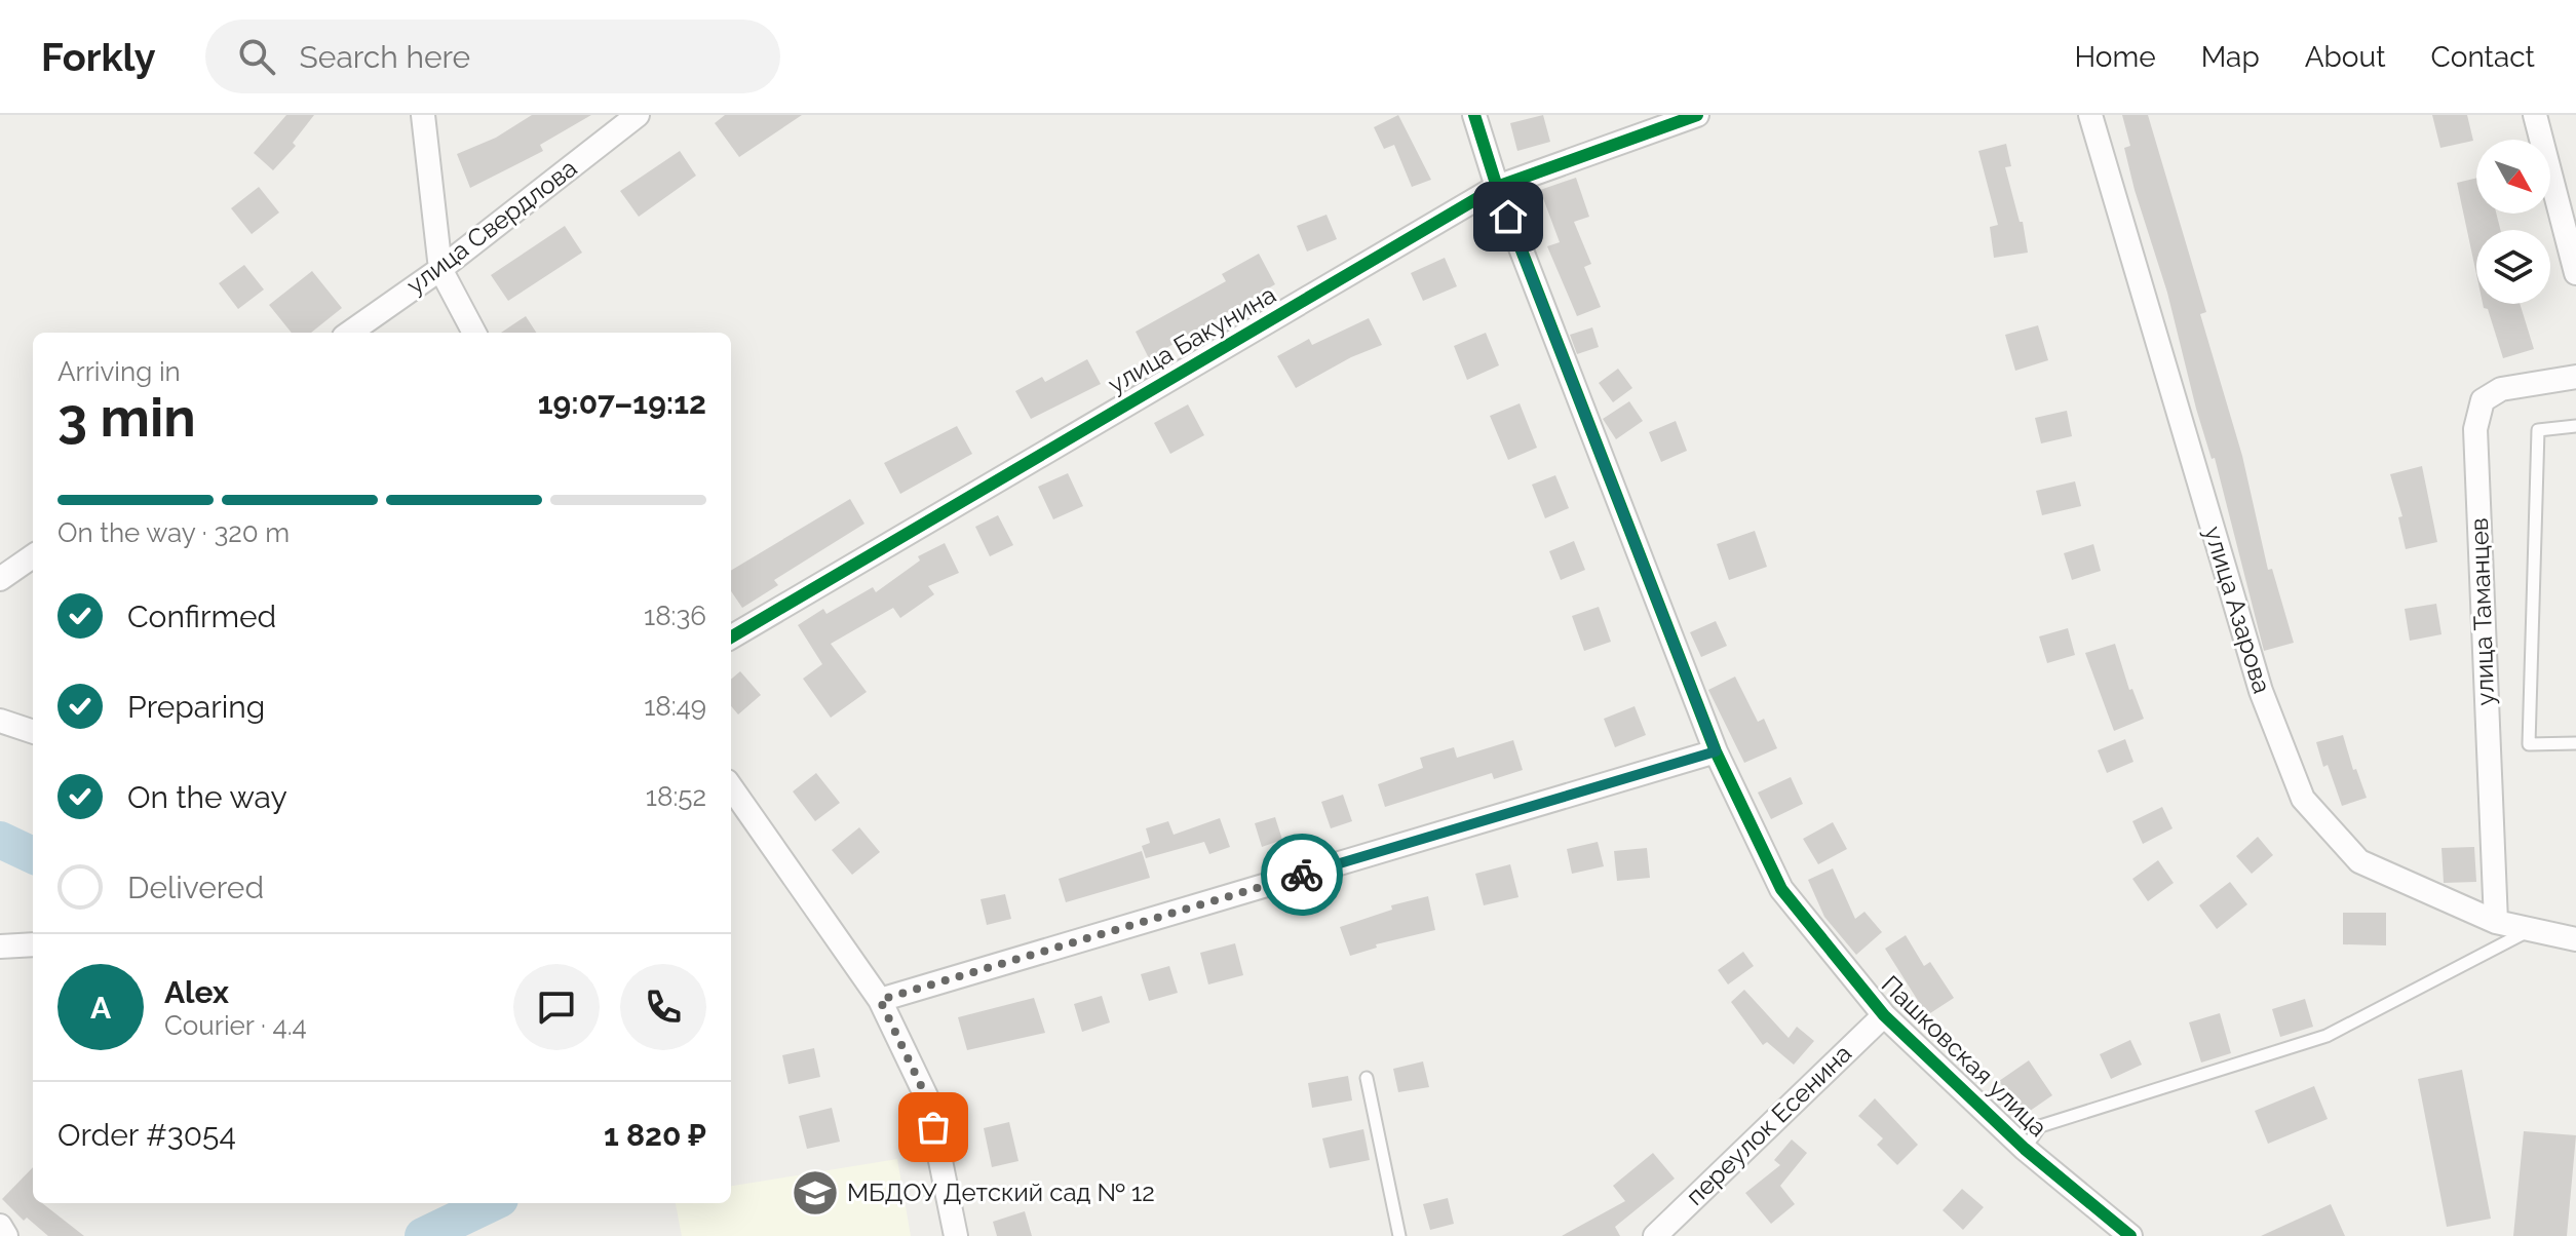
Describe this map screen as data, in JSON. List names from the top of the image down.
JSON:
{
  "streets": {
    "street": [
      "улица Свердлова",
      "улица Бакунина",
      "улица Азарова",
      "улица Таманцев",
      "Пашковская улица",
      "переулок Есенина"
    ]
  },
  "crossings": [
    ["улица Бакунина", "Пашковская улица"],
    ["улица Азарова", "улица Таманцев"],
    ["Пашковская улица", "переулок Есенина"]
  ],
  "places": {
    "school or university": ["МБДОУ Детский сад № 12"]
  },
  "north": "bottom right",
  "page": {
    "header": "Forkly",
    "search": "Search here",
    "nav": [
      "Home",
      "Map",
      "About",
      "Contact"
    ],
    "heading": ["3 min", "Arriving in", "19:07–19:12"],
    "panel": [
      "Alex",
      "Courier · 4.4",
      "Order #3054",
      "1 820 ₽"
    ],
    "bar": "On the way · 320 m",
    "list": [
      ["Confirmed", "18:36"],
      ["Preparing", "18:49"],
      ["On the way", "18:52"],
      "Delivered"
    ],
    "round": "A"
  }
}
